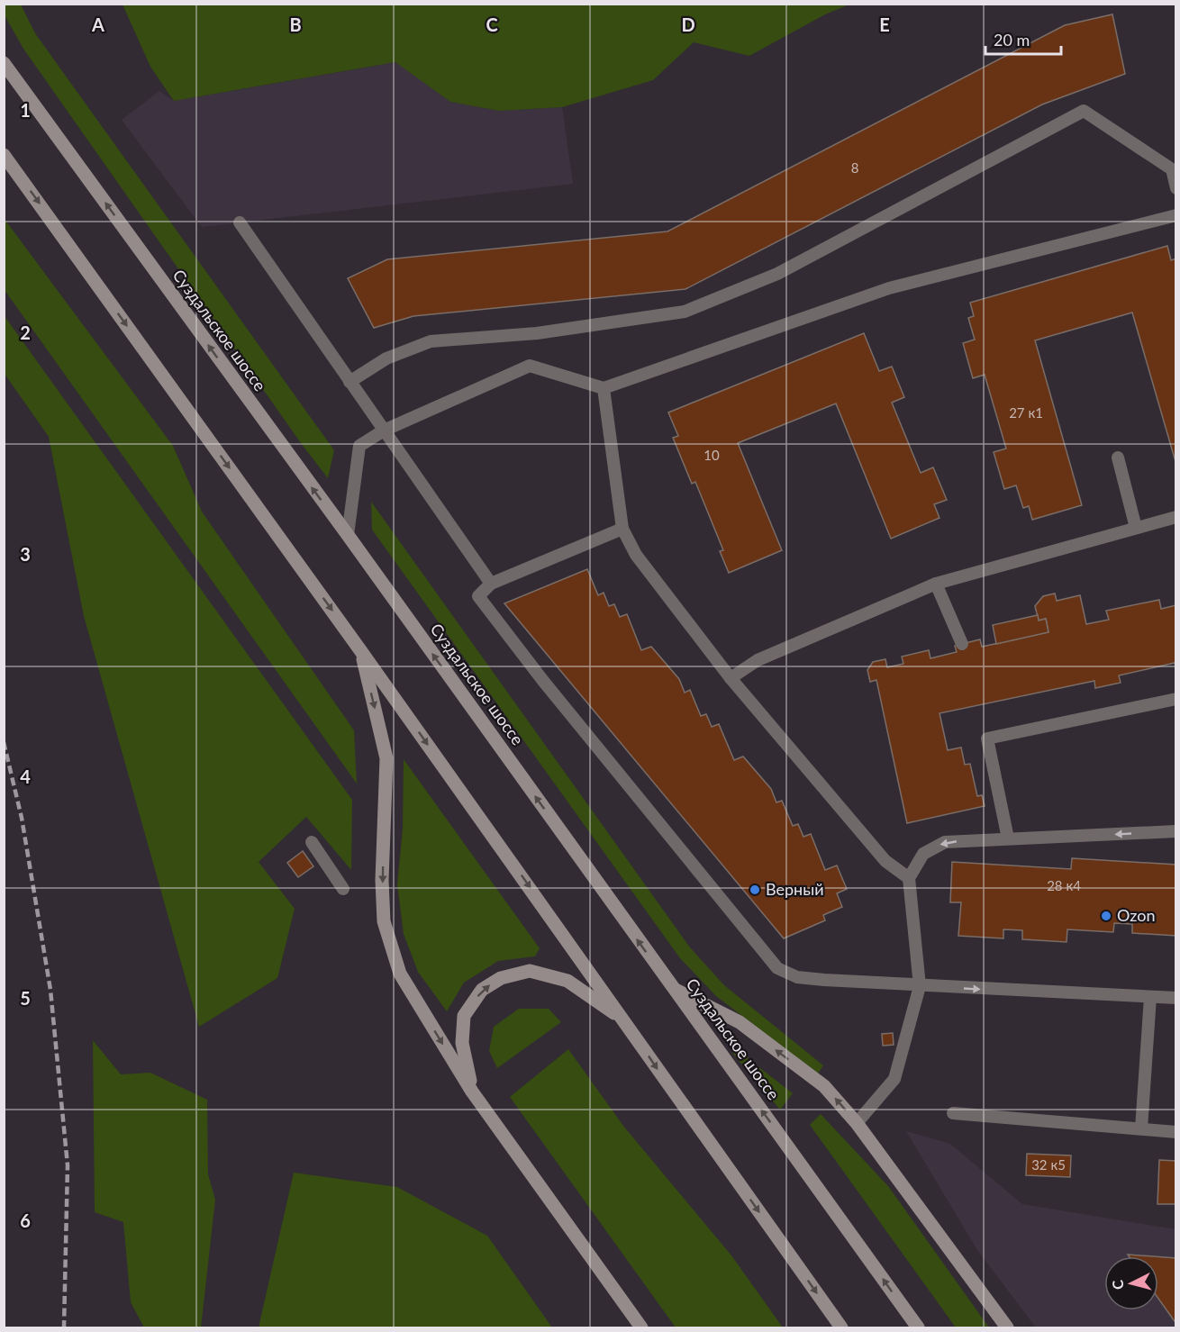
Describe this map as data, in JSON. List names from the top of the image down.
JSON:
{
  "streets": {
    "main road": ["Суздальское шоссе"]
  },
  "places": ["Верный", "Ozon"],
  "house_numbers": [
    "8",
    "27 к1",
    "10",
    "28 к4",
    "32 к5"
  ],
  "scale_bar": "20 m",
  "north": "left",
  "grid": {
    "columns": [
      "A",
      "B",
      "C",
      "D",
      "E"
    ],
    "rows": [
      "1",
      "2",
      "3",
      "4",
      "5",
      "6"
    ]
  }
}
